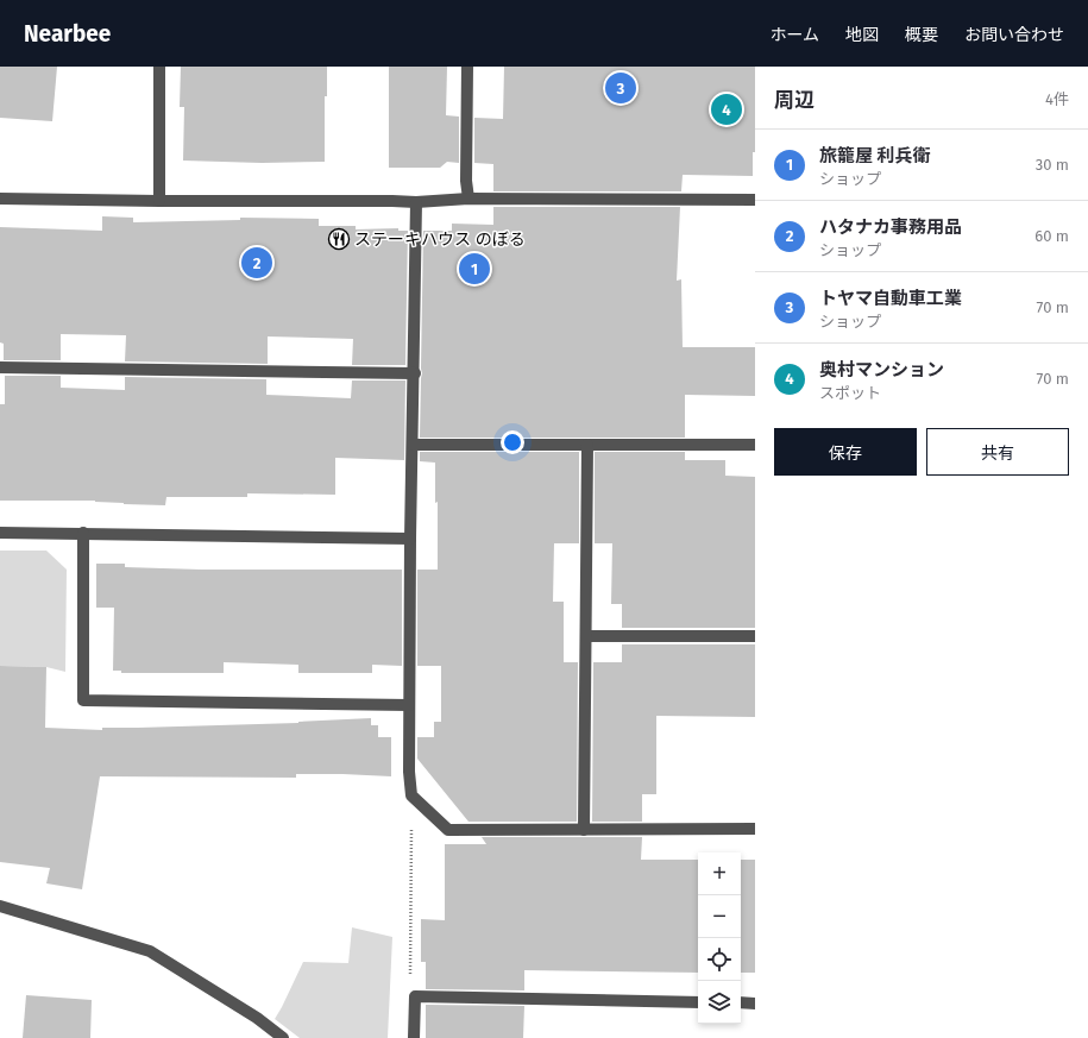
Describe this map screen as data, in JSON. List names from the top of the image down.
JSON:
{
  "places": {
    "restaurant": ["ステーキハウス のぼる"]
  },
  "page": {
    "header": "Nearbee",
    "nav": [
      "ホーム",
      "地図",
      "概要",
      "お問い合わせ"
    ],
    "heading": ["周辺", "4件"],
    "pins": [
      "3",
      "4",
      "2",
      "1"
    ],
    "list": [
      {
        "mark": "1",
        "name": "旅籠屋 利兵衛",
        "note": "ショップ",
        "value": "30 m"
      },
      {
        "mark": "2",
        "name": "ハタナカ事務用品",
        "note": "ショップ",
        "value": "60 m"
      },
      {
        "mark": "3",
        "name": "トヤマ自動車工業",
        "note": "ショップ",
        "value": "70 m"
      },
      {
        "mark": "4",
        "name": "奥村マンション",
        "note": "スポット",
        "value": "70 m"
      }
    ],
    "buttons": ["保存", "共有"],
    "map_buttons": ["+", "−"]
  }
}
